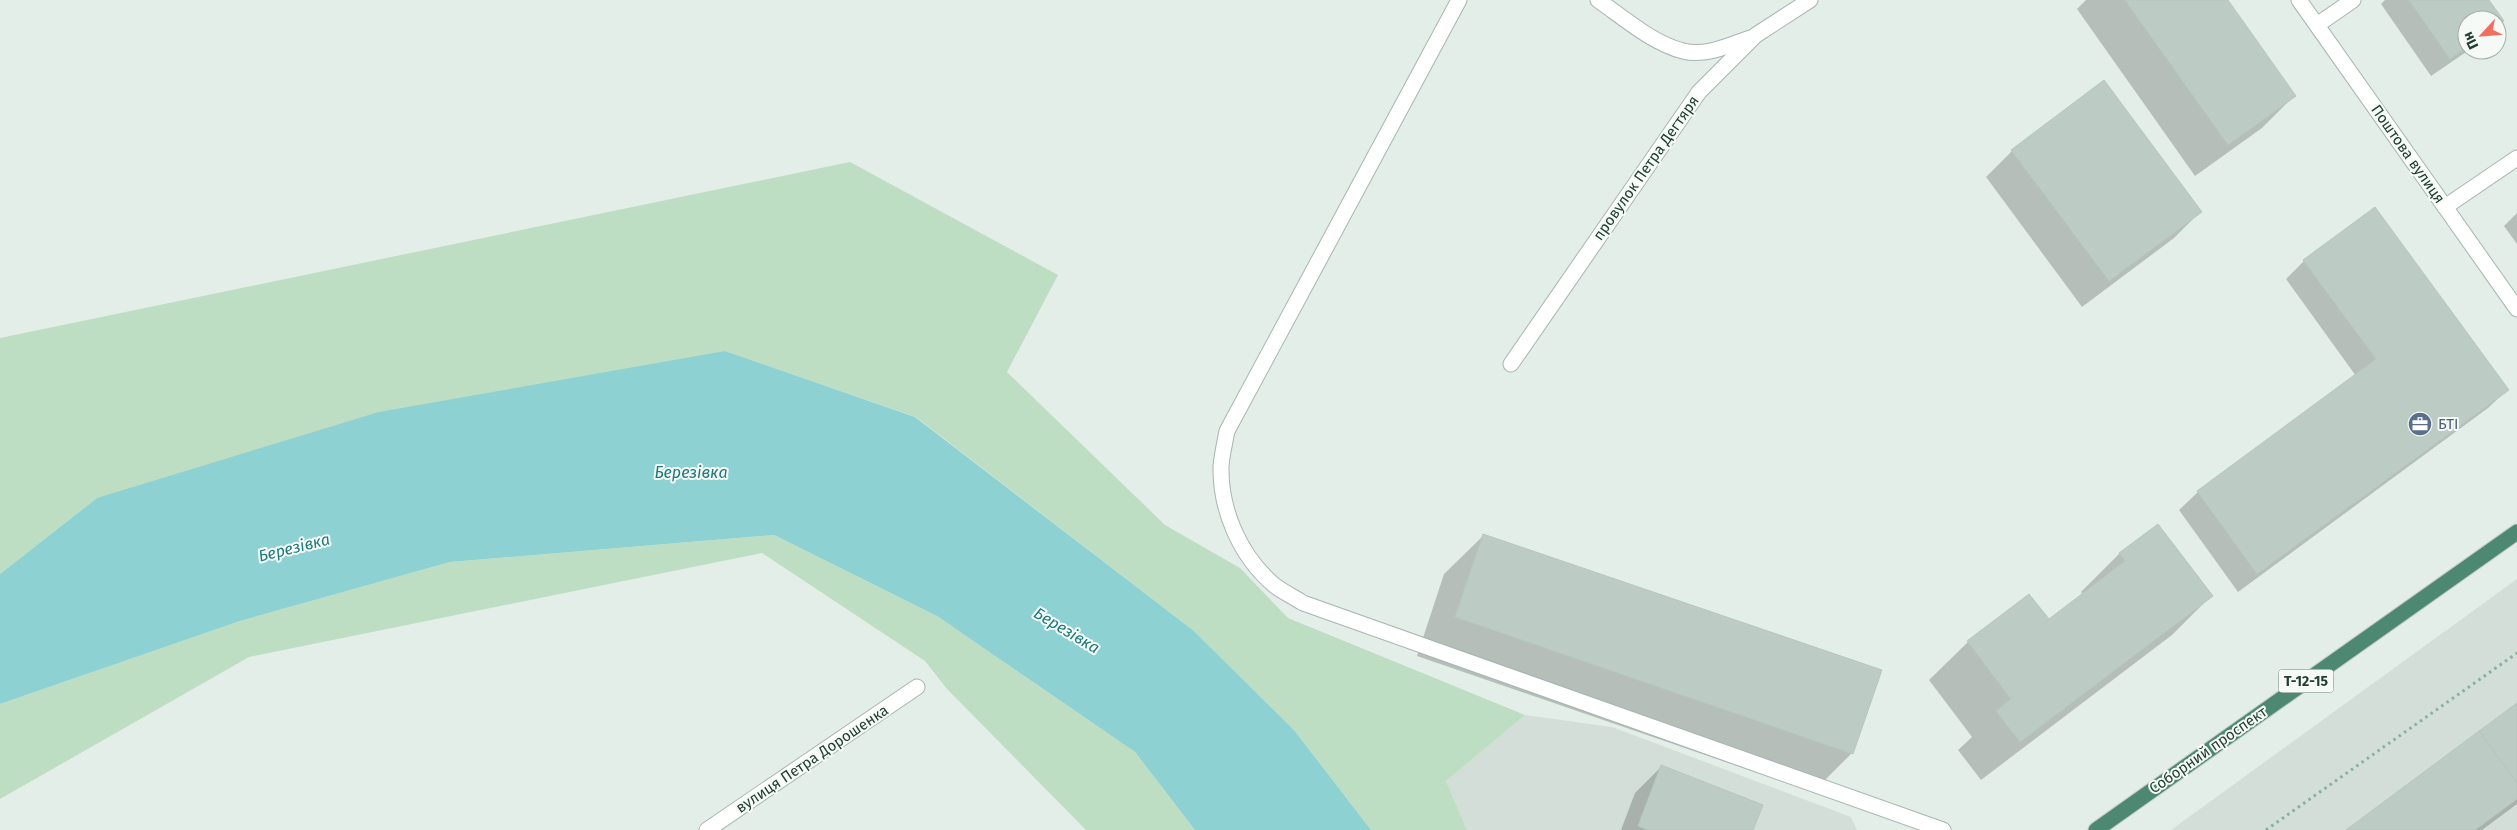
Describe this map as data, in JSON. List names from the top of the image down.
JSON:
{
  "streets": {
    "highway": ["Т-12-15", "Соборний проспект"],
    "street": ["Поштова вулиця", "провулок Петра Дегтяря", "вулиця Петра Дорошенка"]
  },
  "water": ["Березівка"],
  "places": {
    "office": ["БТІ"]
  },
  "north": "bottom left"
}
